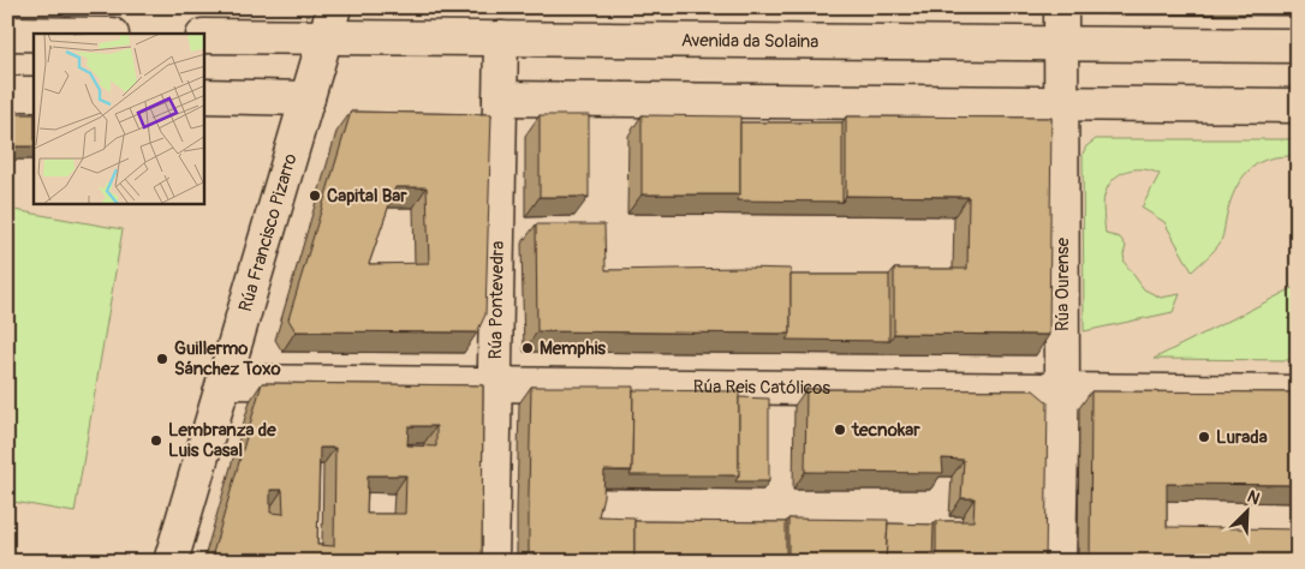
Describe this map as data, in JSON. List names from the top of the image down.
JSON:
{
  "streets": {
    "street": [
      "Avenida da Solaina",
      "Rúa Francisco Pizarro",
      "Rúa Ourense",
      "Rúa Pontevedra",
      "Rúa Reis Católicos"
    ]
  },
  "crossings": [
    ["Avenida da Solaina", "Rúa Francisco Pizarro"],
    ["Avenida da Solaina", "Rúa Ourense"],
    ["Avenida da Solaina", "Rúa Pontevedra"],
    ["Rúa Francisco Pizarro", "Rúa Reis Católicos"],
    ["Rúa Ourense", "Rúa Reis Católicos"],
    ["Rúa Pontevedra", "Rúa Reis Católicos"]
  ],
  "places": [
    "Capital Bar",
    "Memphis",
    "Guillermo Sánchez Toxo",
    "tecnokar",
    "Lurada",
    "Lembranza de Luis Casal"
  ],
  "north": "top right"
}
